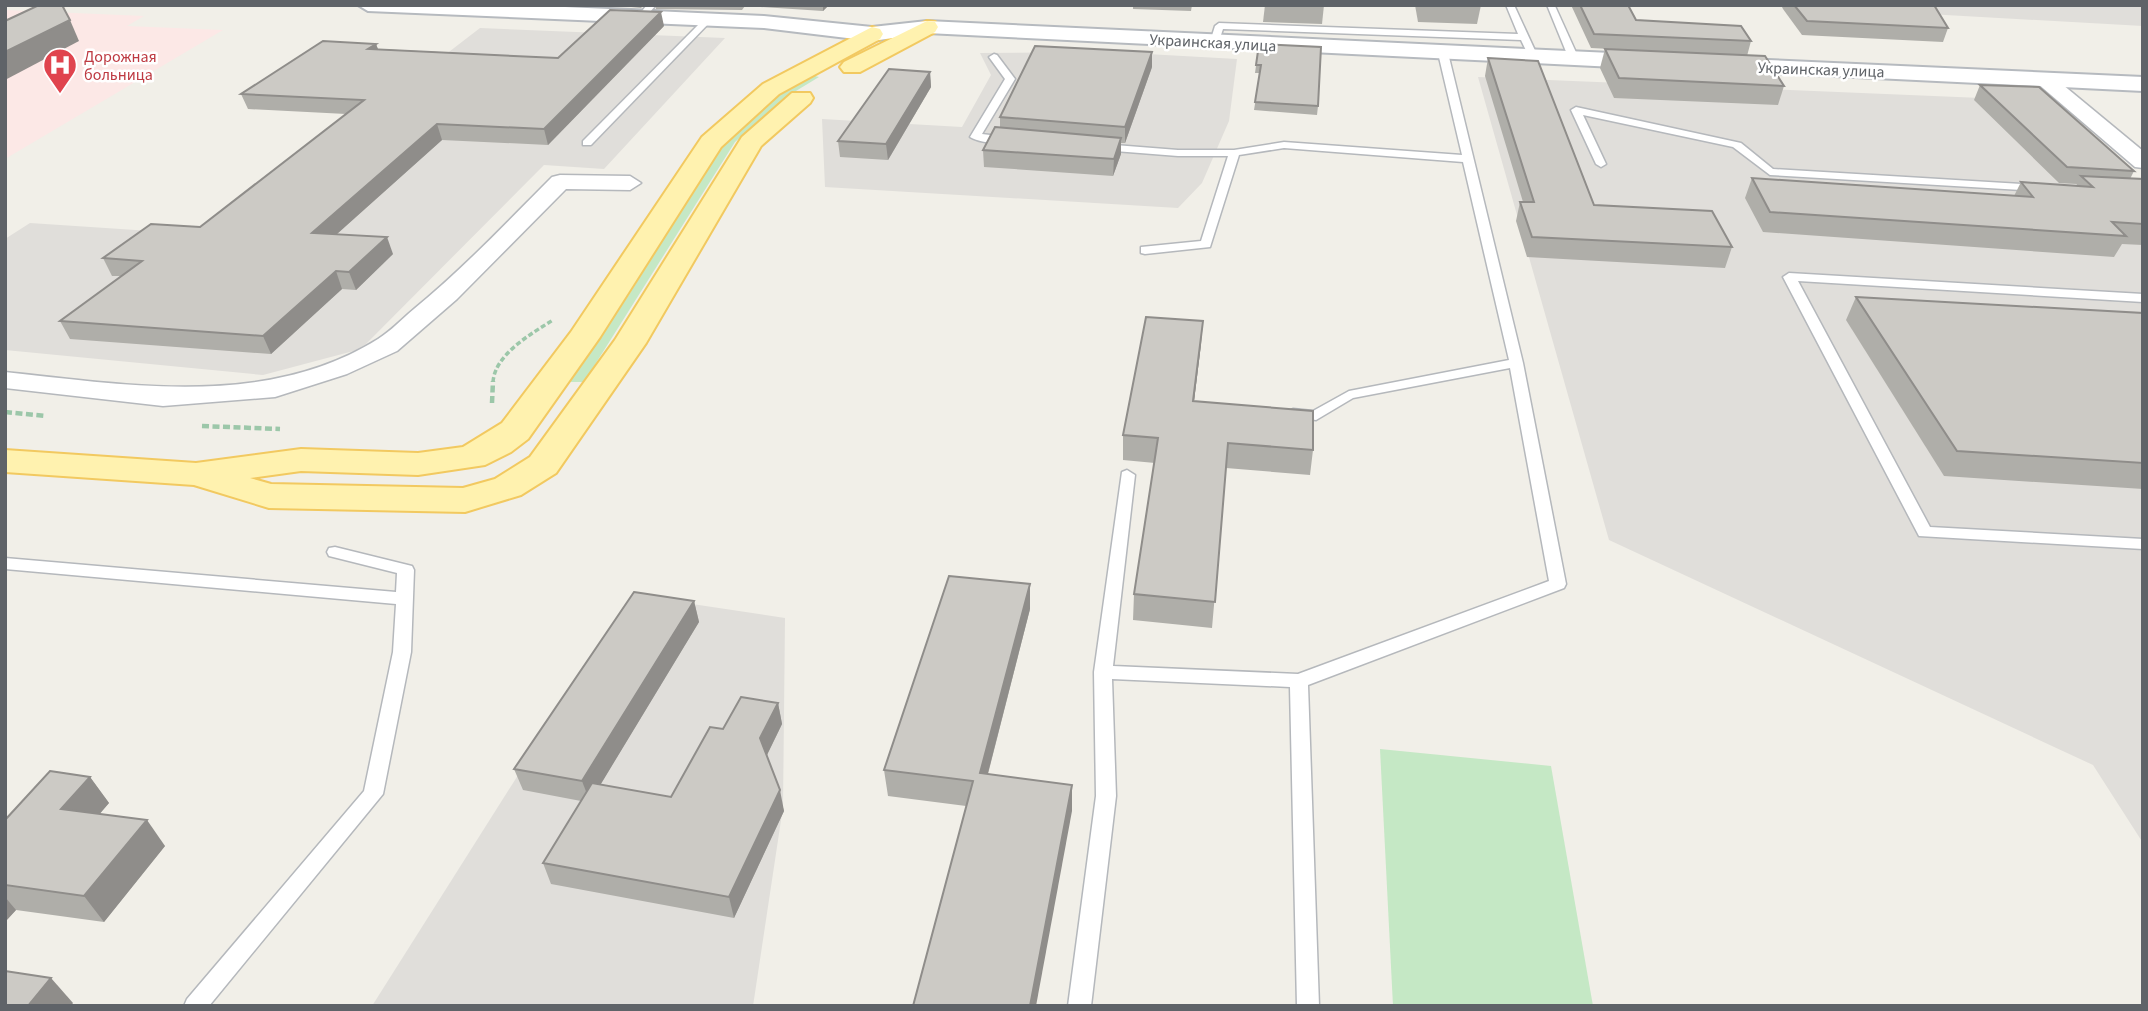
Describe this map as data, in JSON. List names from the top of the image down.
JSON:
{
  "streets": {
    "main road": ["Украинская улица"]
  },
  "places": {
    "hospital": ["Дорожная больница"]
  }
}
